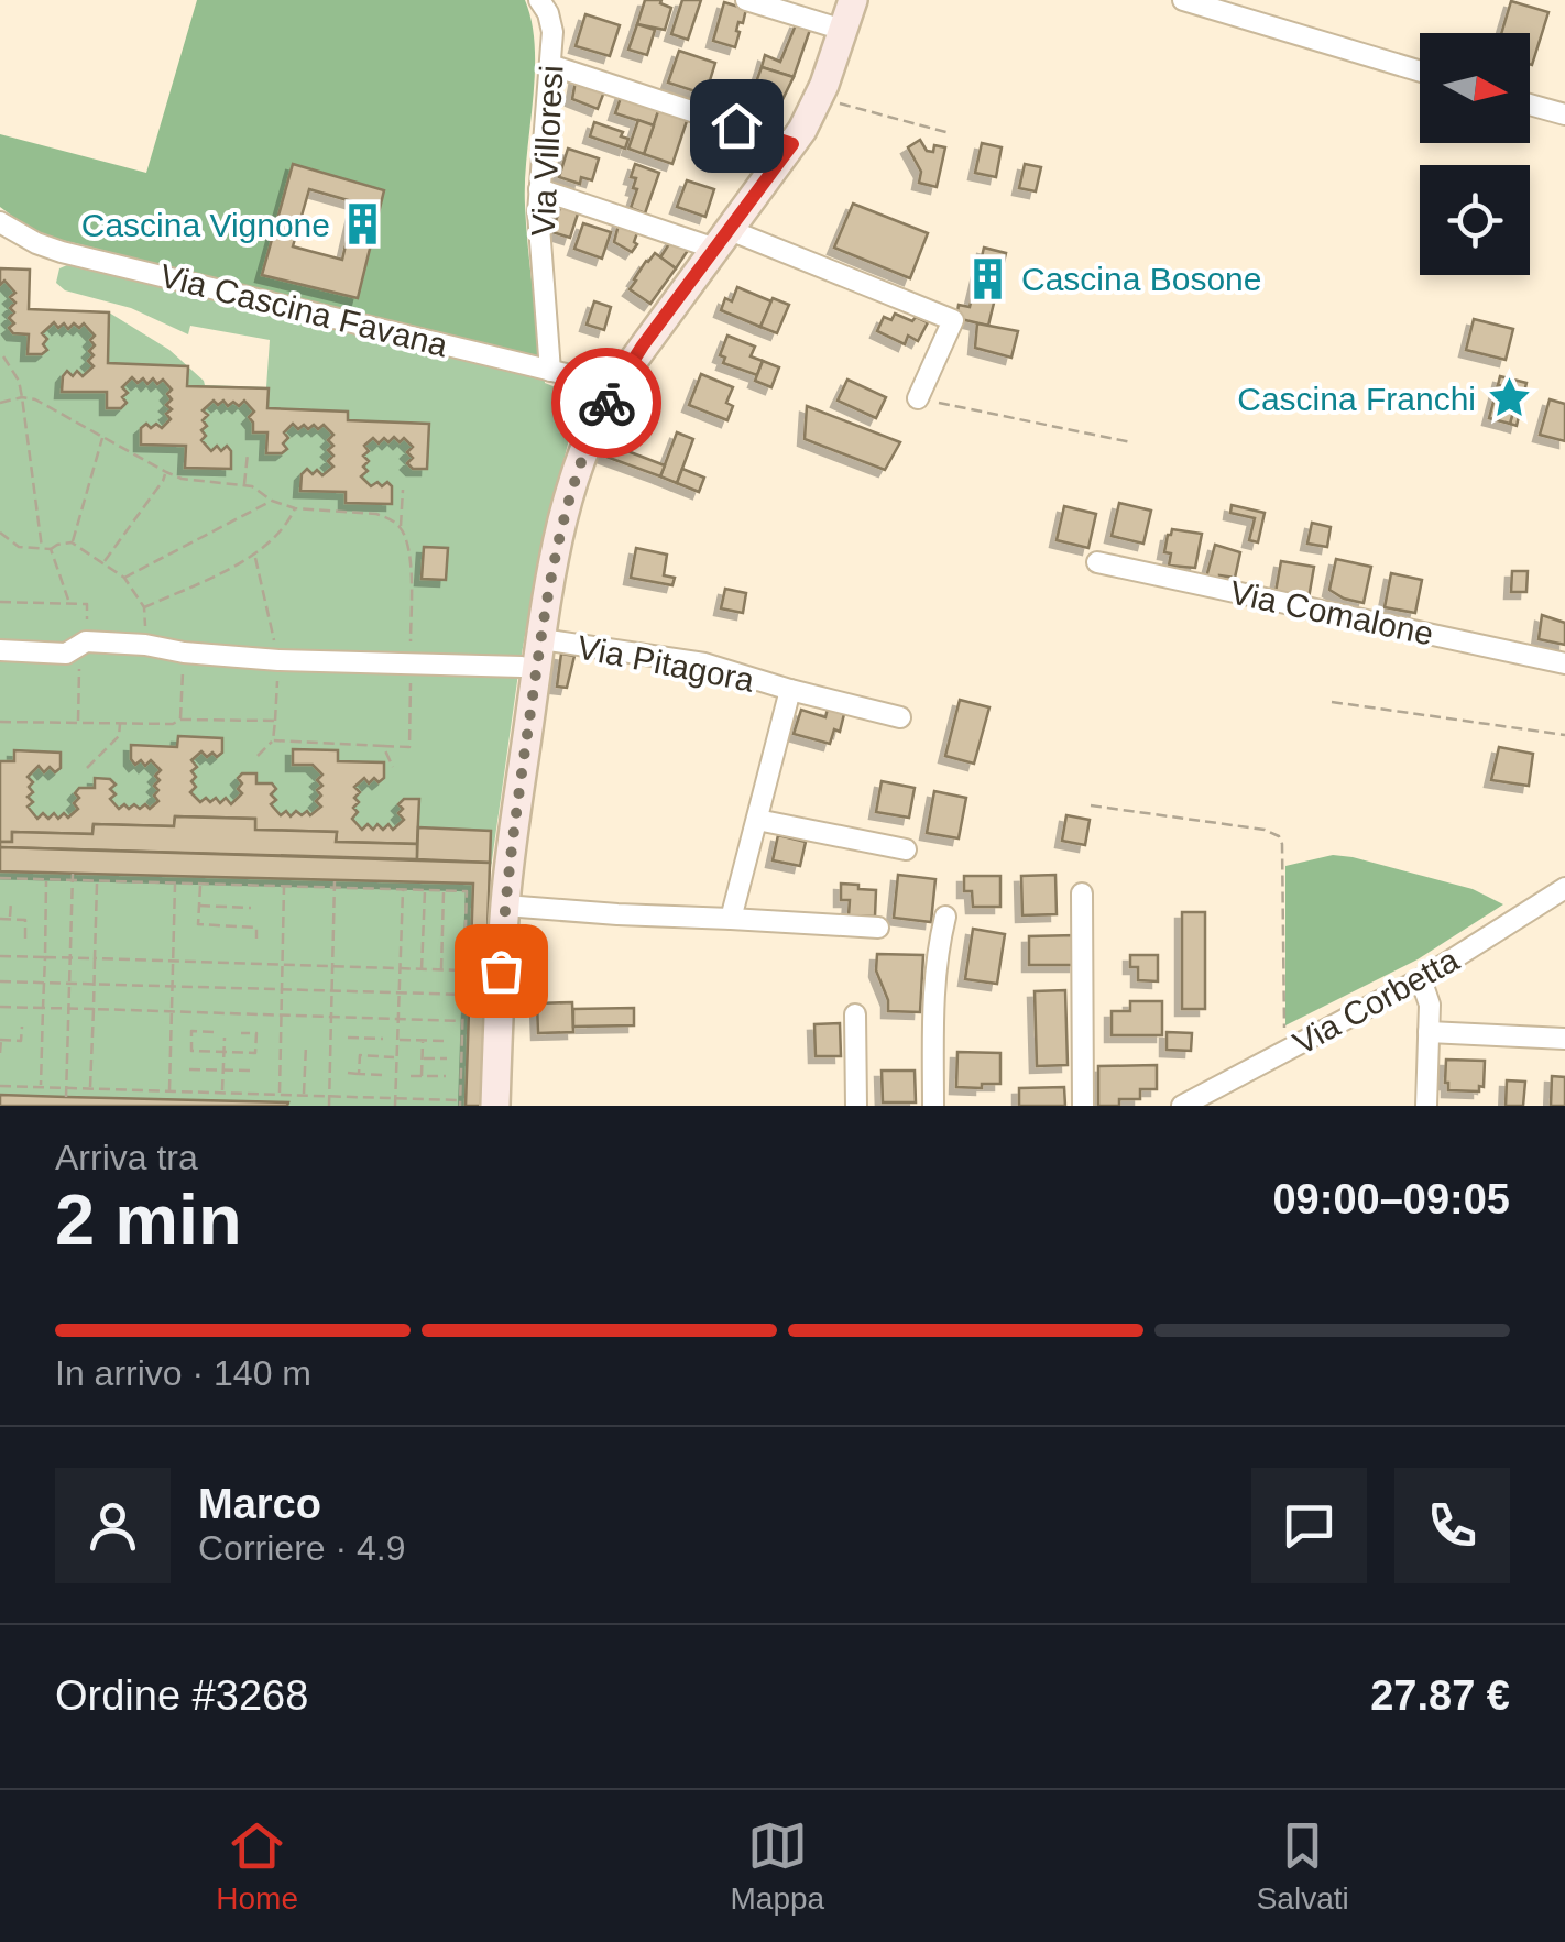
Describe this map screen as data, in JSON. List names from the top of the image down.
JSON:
{
  "streets": {
    "street": [
      "Via Villoresi",
      "Via Cascina Favana",
      "Via Comalone",
      "Via Pitagora",
      "Via Corbetta"
    ]
  },
  "crossings": [
    ["Via Villoresi", "Via Cascina Favana"]
  ],
  "places": {
    "building": ["Cascina Vignone", "Cascina Bosone"],
    "place": ["Cascina Franchi"]
  },
  "north": "right",
  "page": {
    "heading": ["2 min", "Arriva tra", "09:00–09:05"],
    "panel": [
      "Marco",
      "Corriere · 4.9",
      "Ordine #3268",
      "27.87 €"
    ],
    "bar": "In arrivo · 140 m",
    "tabs": ["Home", "Mappa", "Salvati"]
  }
}
